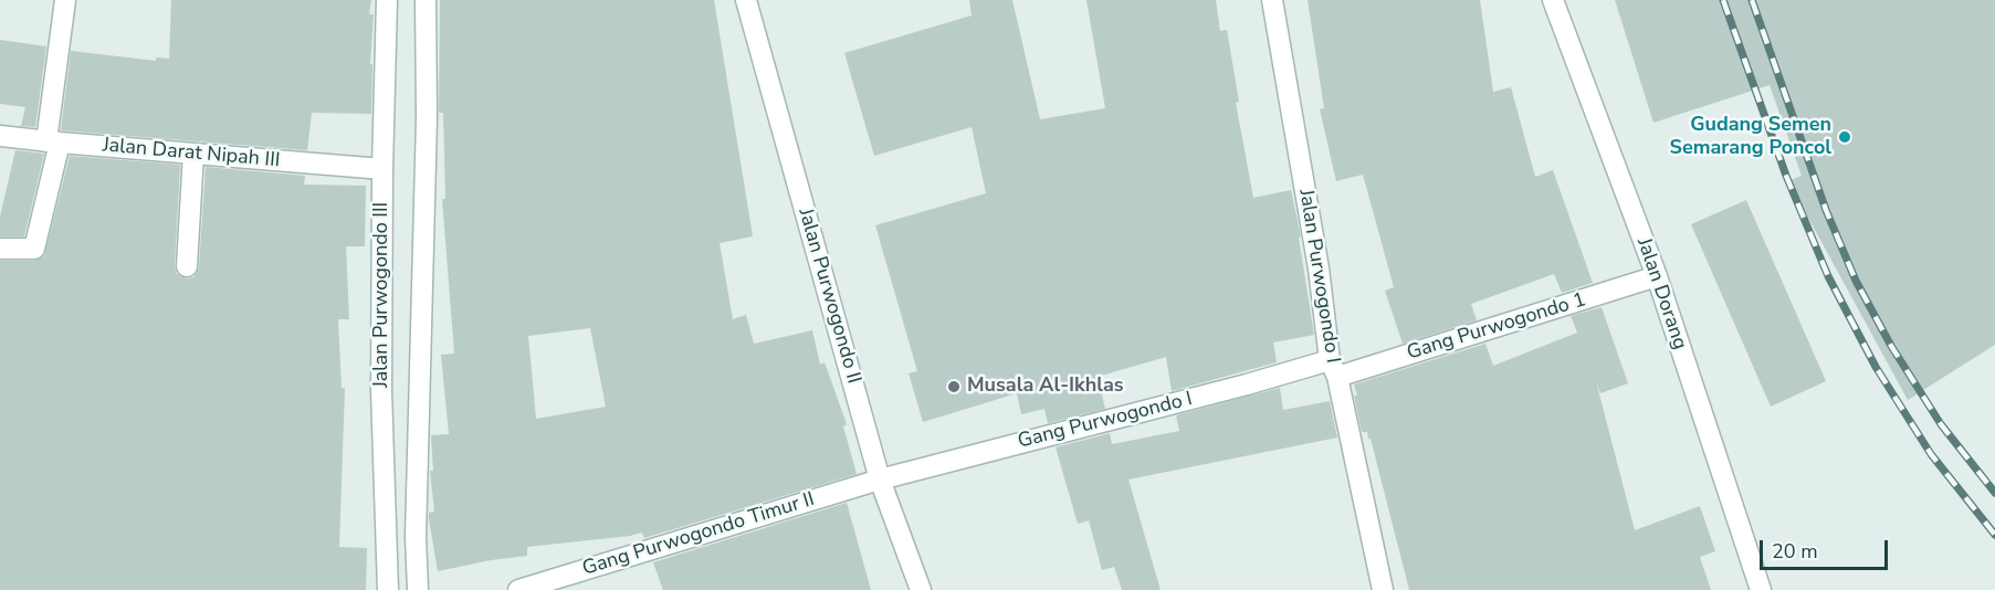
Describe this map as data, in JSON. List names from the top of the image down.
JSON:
{
  "streets": {
    "street": [
      "Jalan Darat Nipah III",
      "Jalan Purwogondo I",
      "Jalan Dorang",
      "Jalan Purwogondo III",
      "Jalan Purwogondo II",
      "Gang Purwogondo 1",
      "Gang Purwogondo I",
      "Gang Purwogondo Timur II"
    ]
  },
  "crossings": [
    ["Jalan Darat Nipah III", "Jalan Purwogondo III"],
    ["Jalan Purwogondo I", "Gang Purwogondo 1"],
    ["Jalan Purwogondo I", "Gang Purwogondo I"],
    ["Jalan Dorang", "Gang Purwogondo 1"],
    ["Jalan Purwogondo II", "Gang Purwogondo I"],
    ["Jalan Purwogondo II", "Gang Purwogondo Timur II"],
    ["Gang Purwogondo 1", "Gang Purwogondo I"],
    ["Gang Purwogondo I", "Gang Purwogondo Timur II"]
  ],
  "places": ["Gudang Semen Semarang Poncol", "Musala Al-Ikhlas"],
  "scale_bar": "20 m"
}
